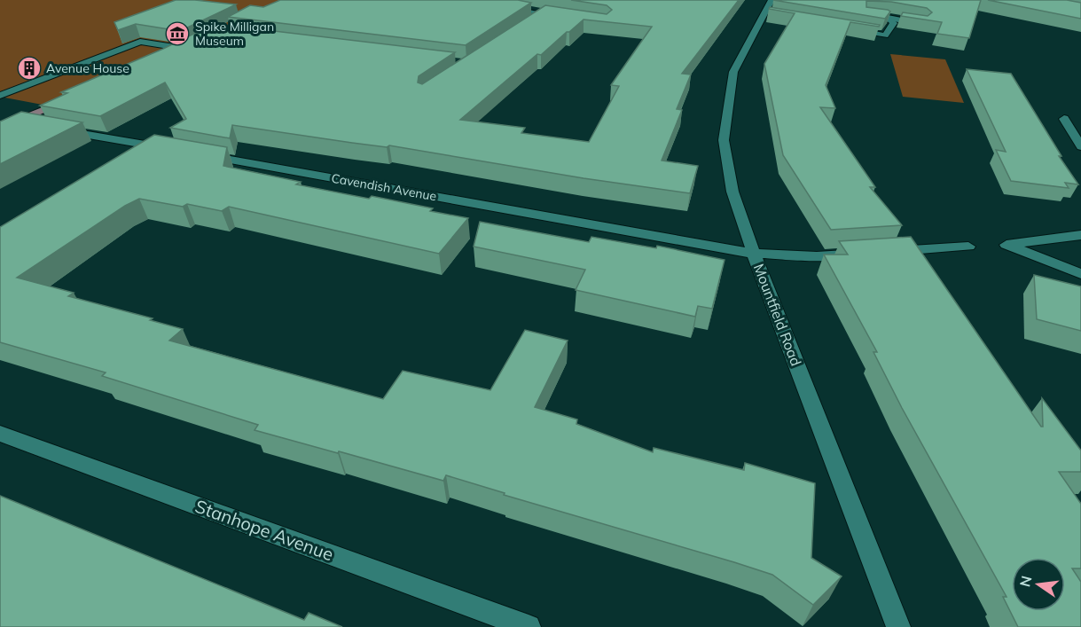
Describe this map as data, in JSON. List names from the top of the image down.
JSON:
{
  "streets": {
    "street": ["Cavendish Avenue", "Mountfield Road", "Stanhope Avenue"]
  },
  "crossings": [
    ["Cavendish Avenue", "Mountfield Road"]
  ],
  "places": {
    "museum": ["Spike Milligan Museum"],
    "building": ["Avenue House"]
  },
  "north": "left"
}
